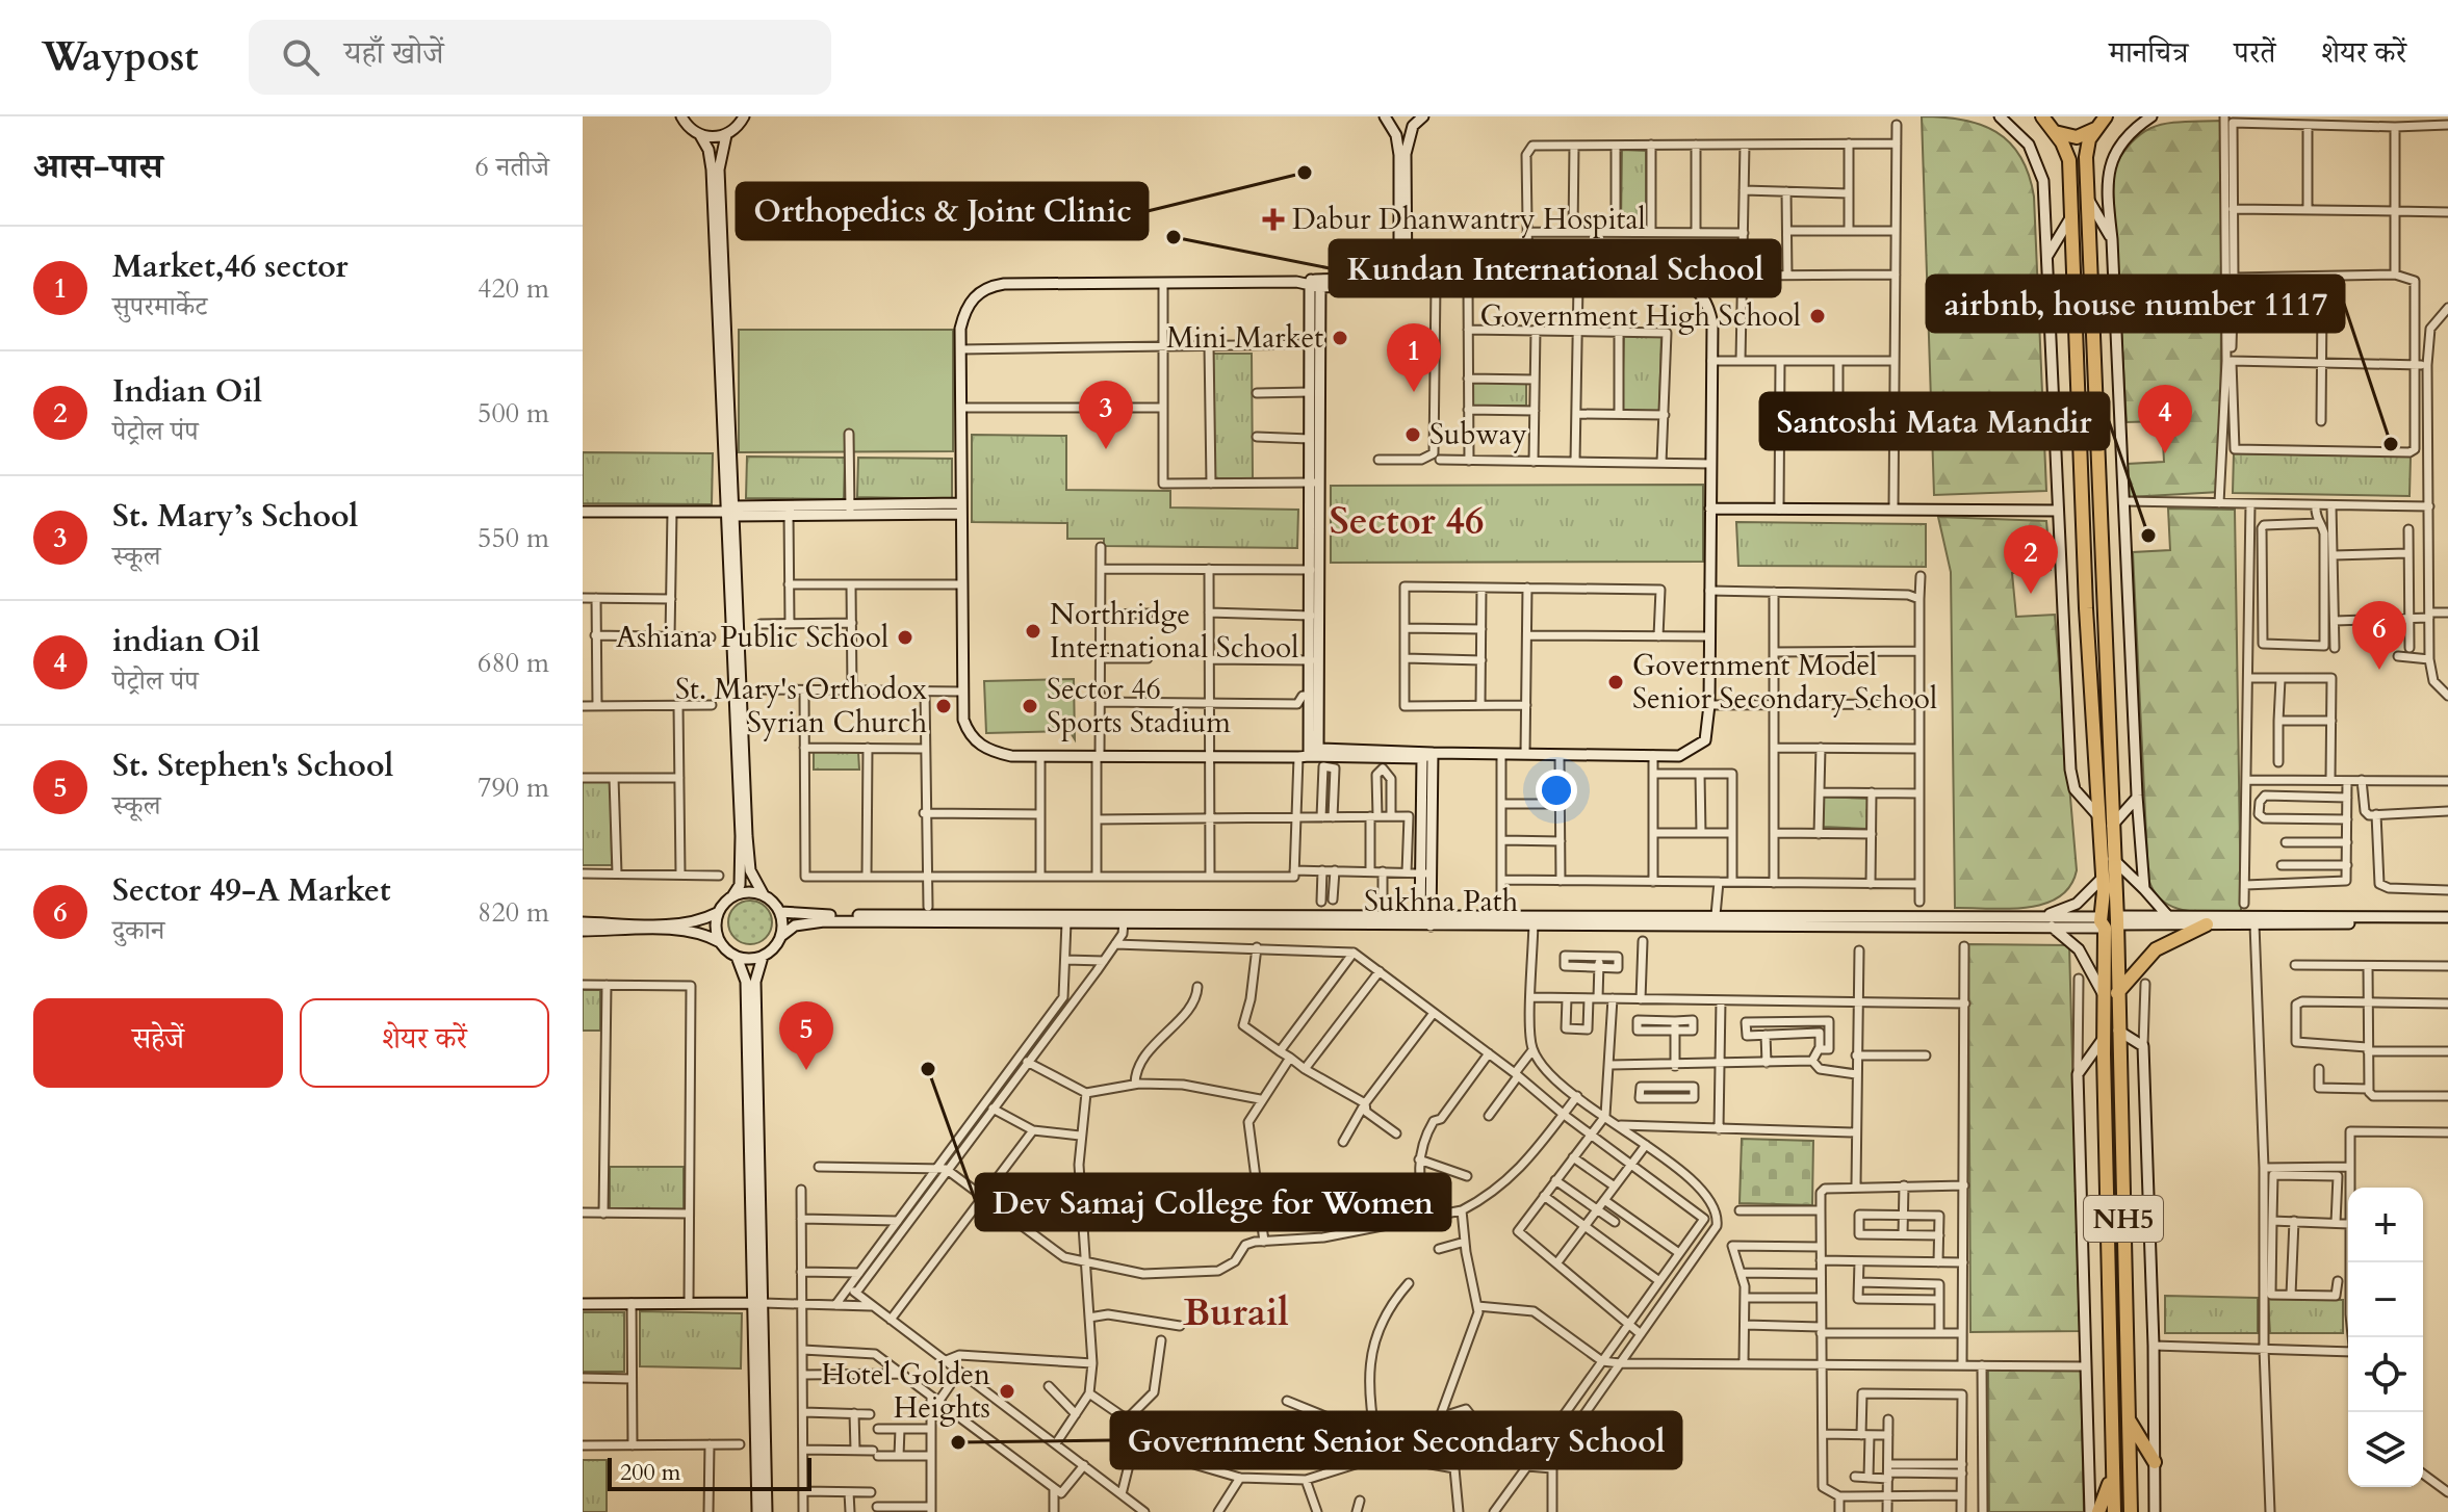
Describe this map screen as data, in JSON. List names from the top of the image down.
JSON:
{
  "streets": {
    "highway": ["NH5"],
    "street": ["Sukhna Path"]
  },
  "crossings": [
    ["Sukhna Path", "NH5"]
  ],
  "districts": ["Sector 46", "Burail"],
  "places": {
    "other": [
      "Orthopedics & Joint Clinic",
      "Kundan International School",
      "Government High School",
      "Mini Market",
      "Subway",
      "airbnb, house number 1117",
      "Santoshi Mata Mandir",
      "Northridge International School",
      "Ashiana Public School",
      "Government Model Senior Secondary School",
      "St. Mary's Orthodox Syrian Church",
      "Sector 46 Sports Stadium",
      "Dev Samaj College for Women",
      "Hotel Golden Heights",
      "Government Senior Secondary School"
    ],
    "health": ["Dabur Dhanwantry Hospital"]
  },
  "scale_bar": "200 m",
  "page": {
    "header": "Waypost",
    "search": "यहाँ खोजें",
    "nav": ["मानचित्र", "परतें", "शेयर करें"],
    "heading": ["आस-पास", "6 नतीजे"],
    "list": [
      {
        "mark": "1",
        "name": "Market,46 sector",
        "note": "सुपरमार्केट",
        "value": "420 m"
      },
      {
        "mark": "2",
        "name": "Indian Oil",
        "note": "पेट्रोल पंप",
        "value": "500 m"
      },
      {
        "mark": "3",
        "name": "St. Mary’s School",
        "note": "स्कूल",
        "value": "550 m"
      },
      {
        "mark": "4",
        "name": "indian Oil",
        "note": "पेट्रोल पंप",
        "value": "680 m"
      },
      {
        "mark": "5",
        "name": "St. Stephen's School",
        "note": "स्कूल",
        "value": "790 m"
      },
      {
        "mark": "6",
        "name": "Sector 49-A Market",
        "note": "दुकान",
        "value": "820 m"
      }
    ],
    "pins": [
      "1",
      "3",
      "4",
      "2",
      "6",
      "5"
    ],
    "buttons": ["सहेजें", "शेयर करें"],
    "map_buttons": ["+", "−"],
    "scale": "200 m"
  }
}
